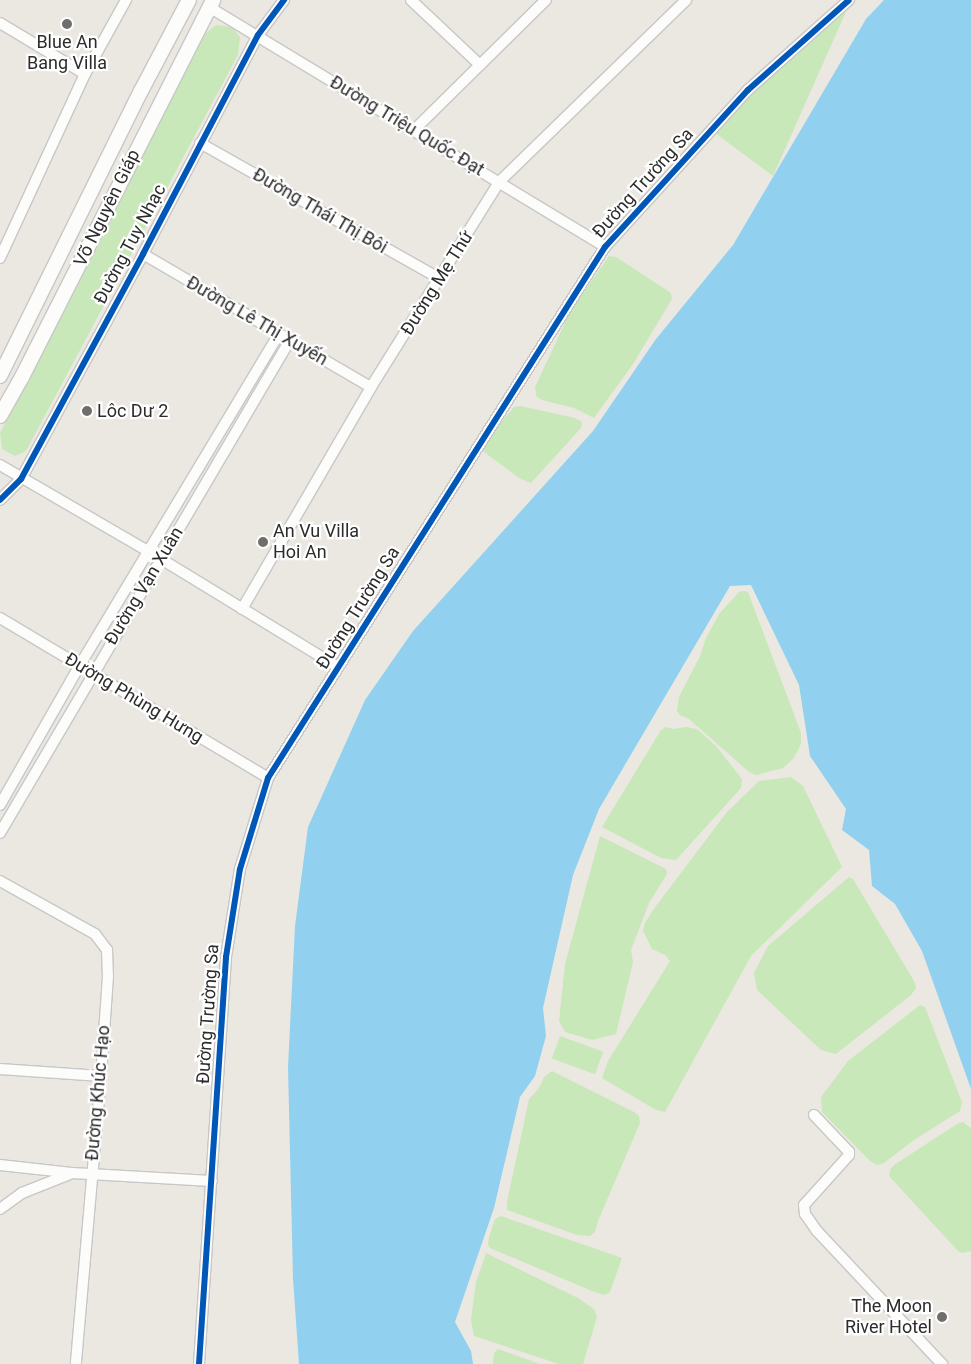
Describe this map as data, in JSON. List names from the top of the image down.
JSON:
{
  "streets": {
    "main road": ["Võ Nguyên Giáp"],
    "street": [
      "Đường Triệu Quốc Đạt",
      "Đường Trường Sa",
      "Đường Thái Thị Bôi",
      "Đường Tuy Nhạc",
      "Đường Mẹ Thứ",
      "Đường Lê Thị Xuyến",
      "Đường Vạn Xuân",
      "Đường Phùng Hưng",
      "Đường Khúc Hạo"
    ]
  },
  "crossings": [
    ["Đường Triệu Quốc Đạt", "Đường Trường Sa"],
    ["Đường Triệu Quốc Đạt", "Võ Nguyên Giáp"],
    ["Đường Triệu Quốc Đạt", "Đường Tuy Nhạc"],
    ["Đường Triệu Quốc Đạt", "Đường Mẹ Thứ"],
    ["Đường Trường Sa", "Đường Phùng Hưng"],
    ["Đường Thái Thị Bôi", "Đường Tuy Nhạc"],
    ["Đường Thái Thị Bôi", "Đường Mẹ Thứ"],
    ["Đường Tuy Nhạc", "Đường Lê Thị Xuyến"],
    ["Đường Mẹ Thứ", "Đường Lê Thị Xuyến"],
    ["Đường Lê Thị Xuyến", "Đường Vạn Xuân"],
    ["Đường Vạn Xuân", "Đường Phùng Hưng"]
  ],
  "places": [
    "Blue An Bang Villa",
    "Lôc Dư 2",
    "An Vu Villa Hoi An",
    "The Moon River Hotel"
  ]
}
